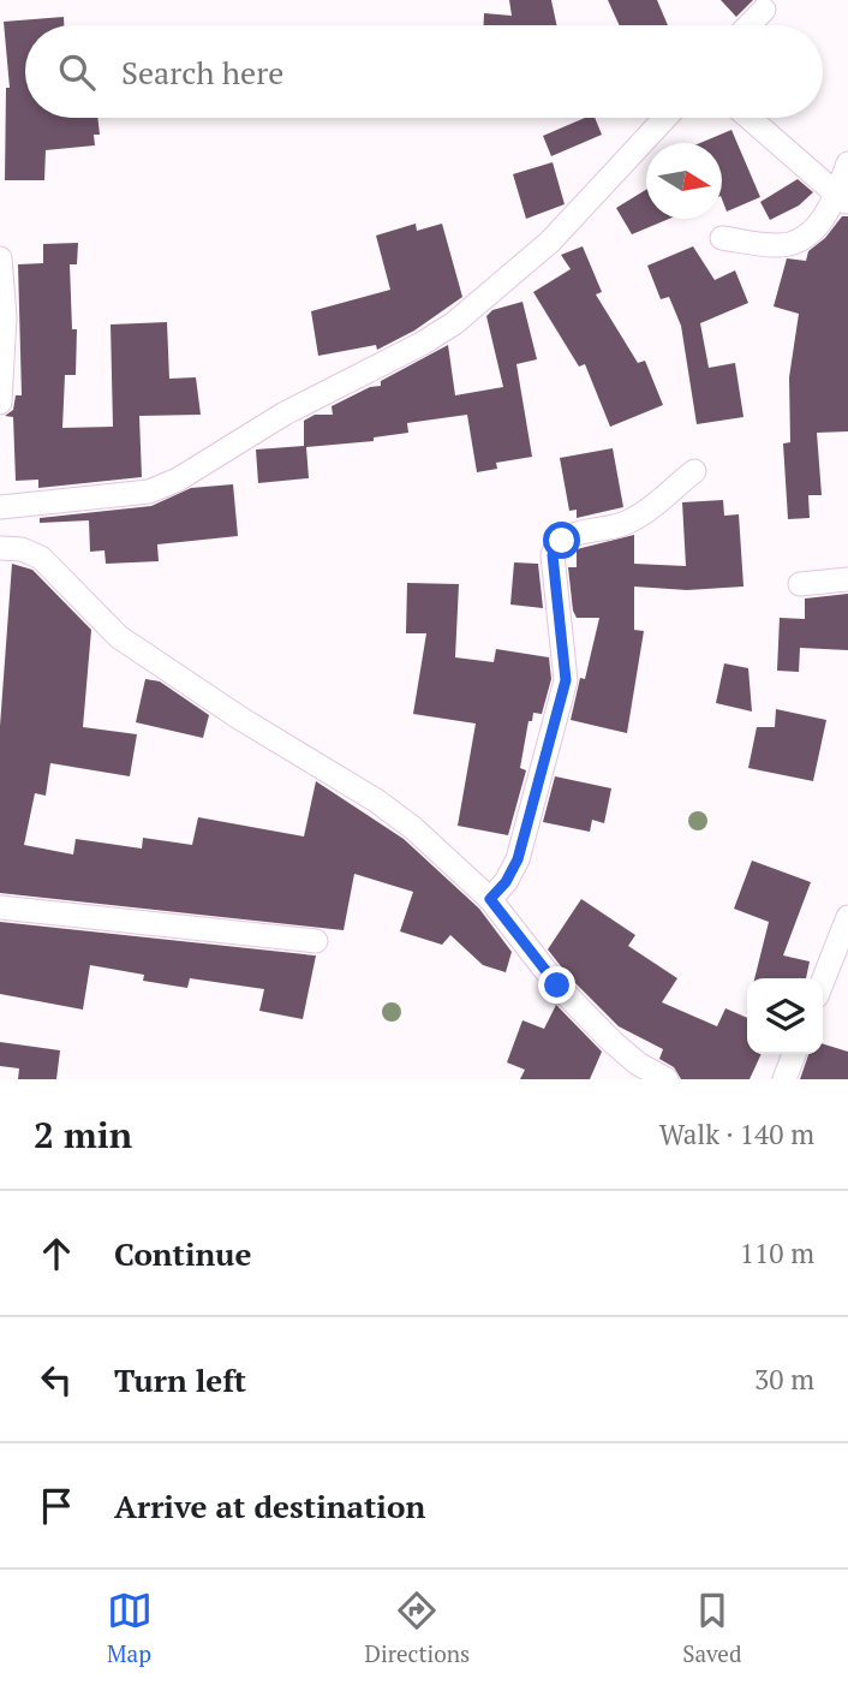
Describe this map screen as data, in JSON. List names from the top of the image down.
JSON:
{
  "north": "right",
  "page": {
    "search": "Search here",
    "heading": ["2 min", "Walk · 140 m"],
    "list": [
      ["Continue", "110 m"],
      ["Turn left", "30 m"],
      "Arrive at destination"
    ],
    "nav": ["Map", "Directions", "Saved"]
  }
}
